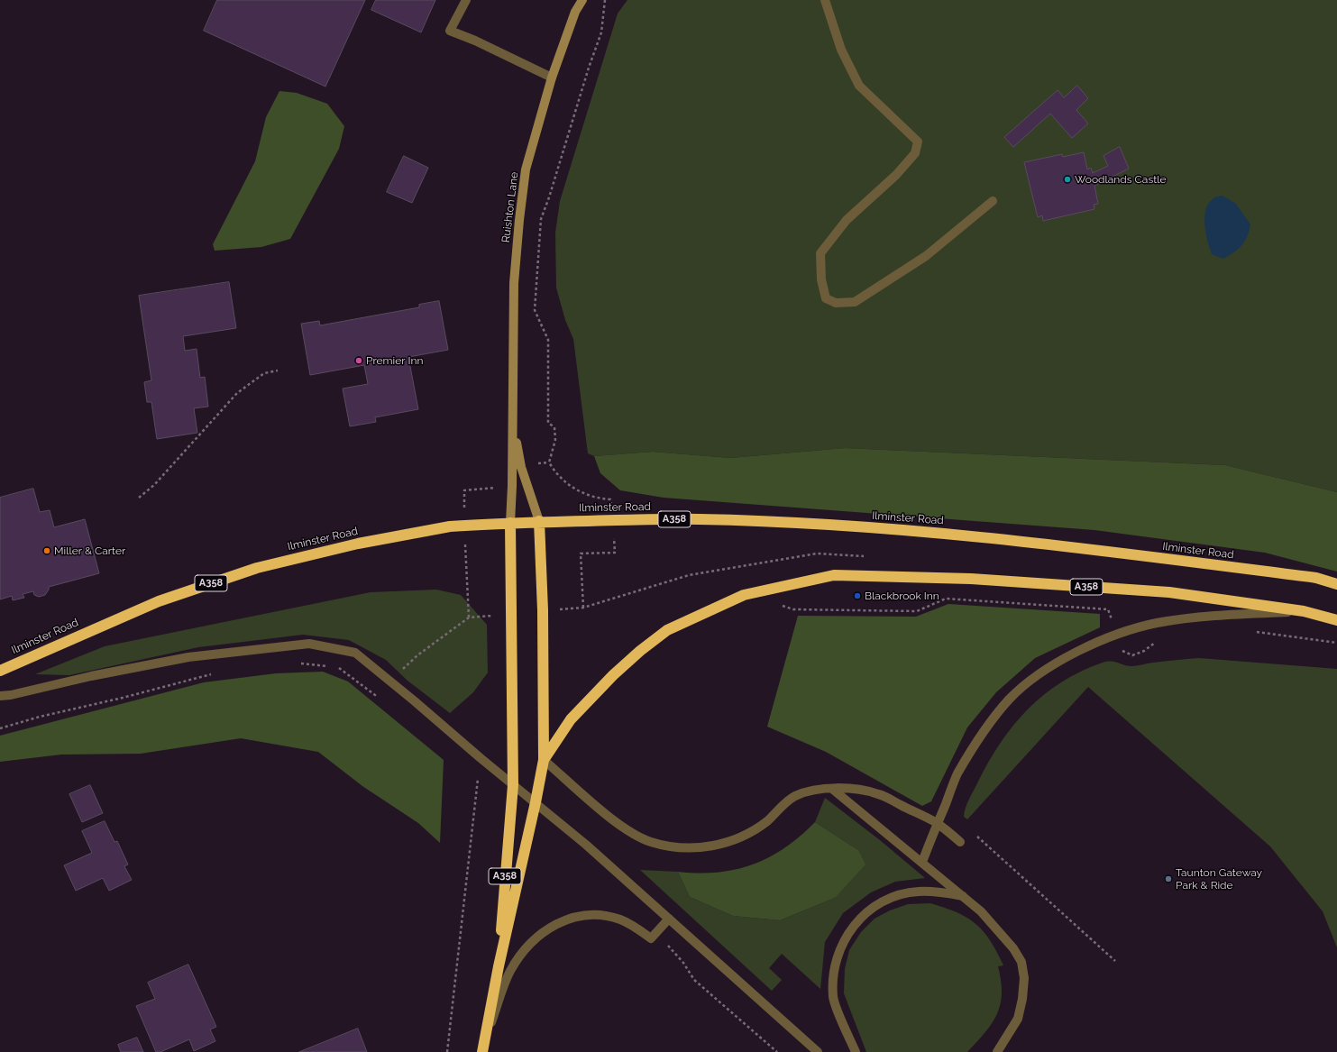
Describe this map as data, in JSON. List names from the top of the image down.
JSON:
{
  "streets": {
    "highway": ["Ilminster Road", "A358"],
    "street": ["Ruishton Lane"]
  },
  "crossings": [
    ["Ruishton Lane", "Ilminster Road"],
    ["Ruishton Lane", "A358"],
    ["Ilminster Road", "A358"]
  ],
  "places": [
    "Woodlands Castle",
    "Premier Inn",
    "Miller & Carter",
    "Blackbrook Inn",
    "Taunton Gateway Park & Ride"
  ]
}
